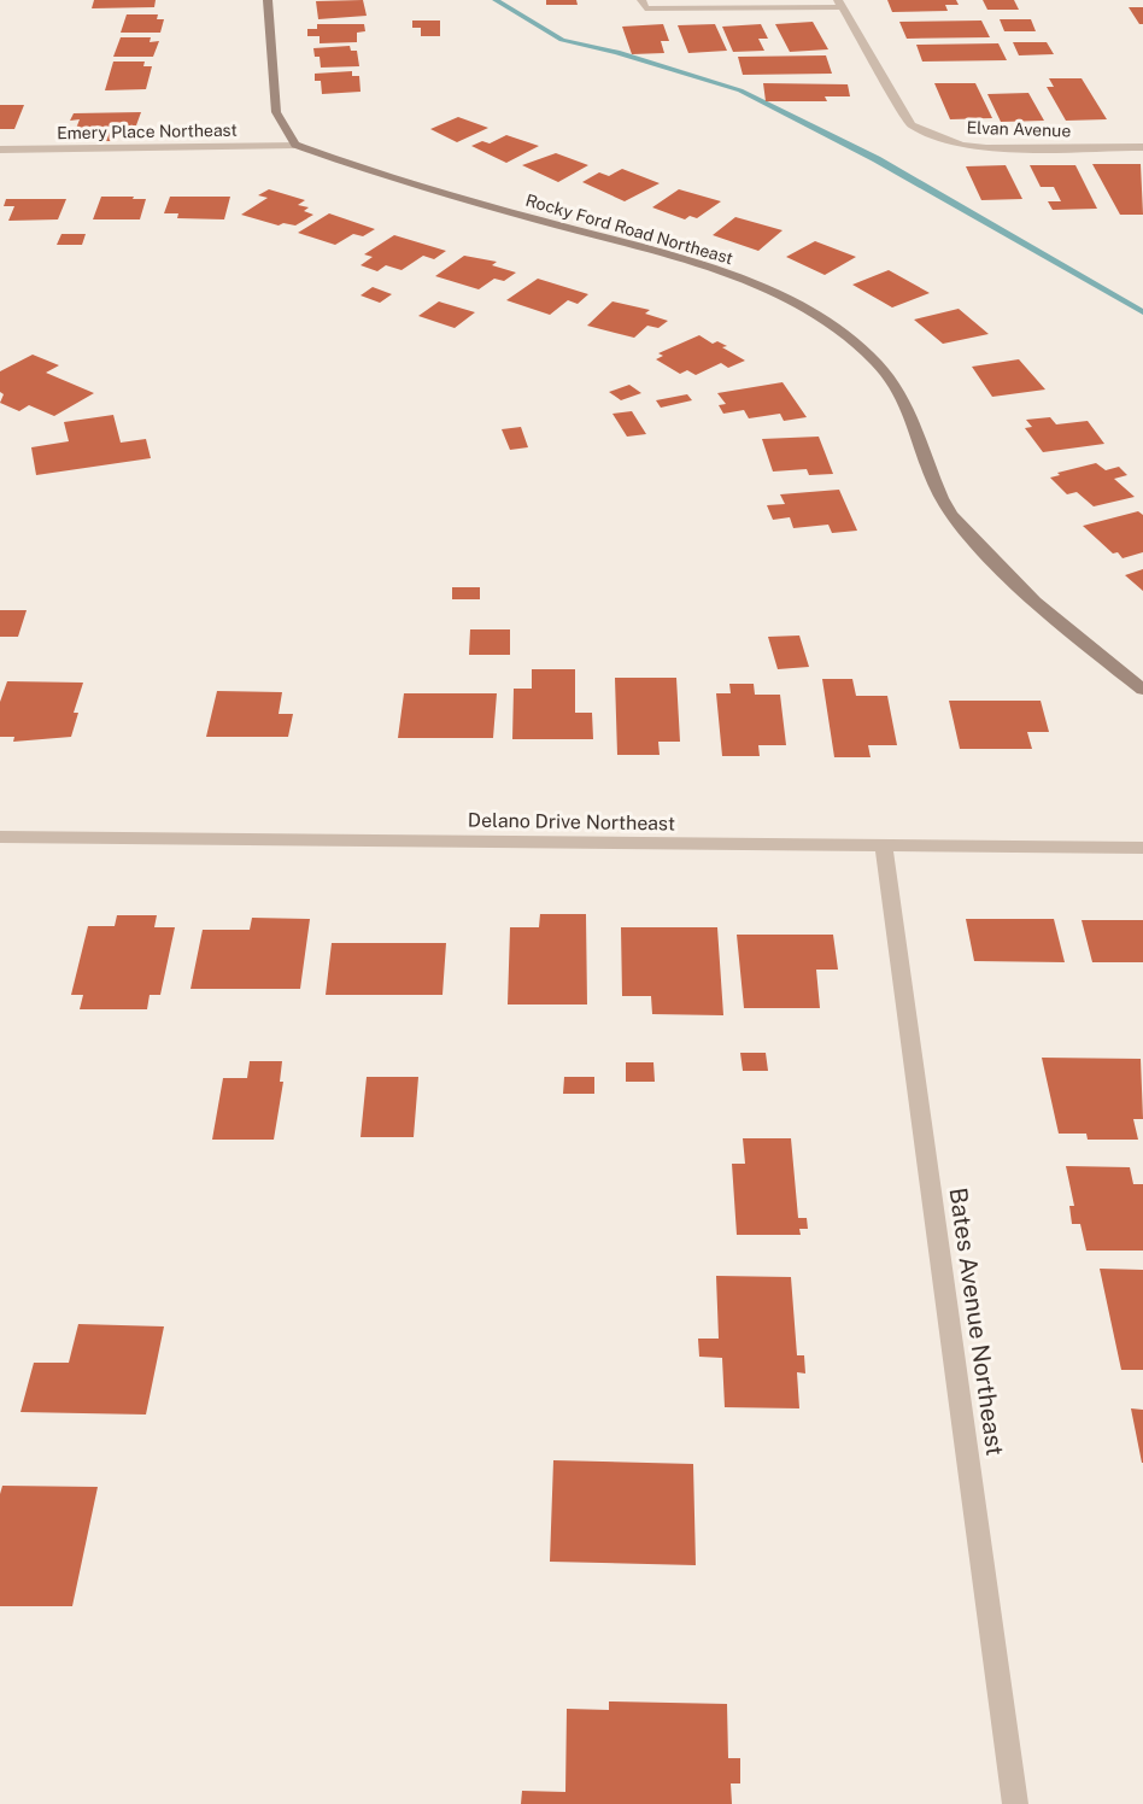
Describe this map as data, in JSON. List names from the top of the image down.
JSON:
{
  "streets": {
    "street": [
      "Elvan Avenue",
      "Emery Place Northeast",
      "Rocky Ford Road Northeast",
      "Delano Drive Northeast",
      "Bates Avenue Northeast"
    ]
  },
  "crossings": [
    ["Emery Place Northeast", "Rocky Ford Road Northeast"],
    ["Delano Drive Northeast", "Bates Avenue Northeast"]
  ]
}
